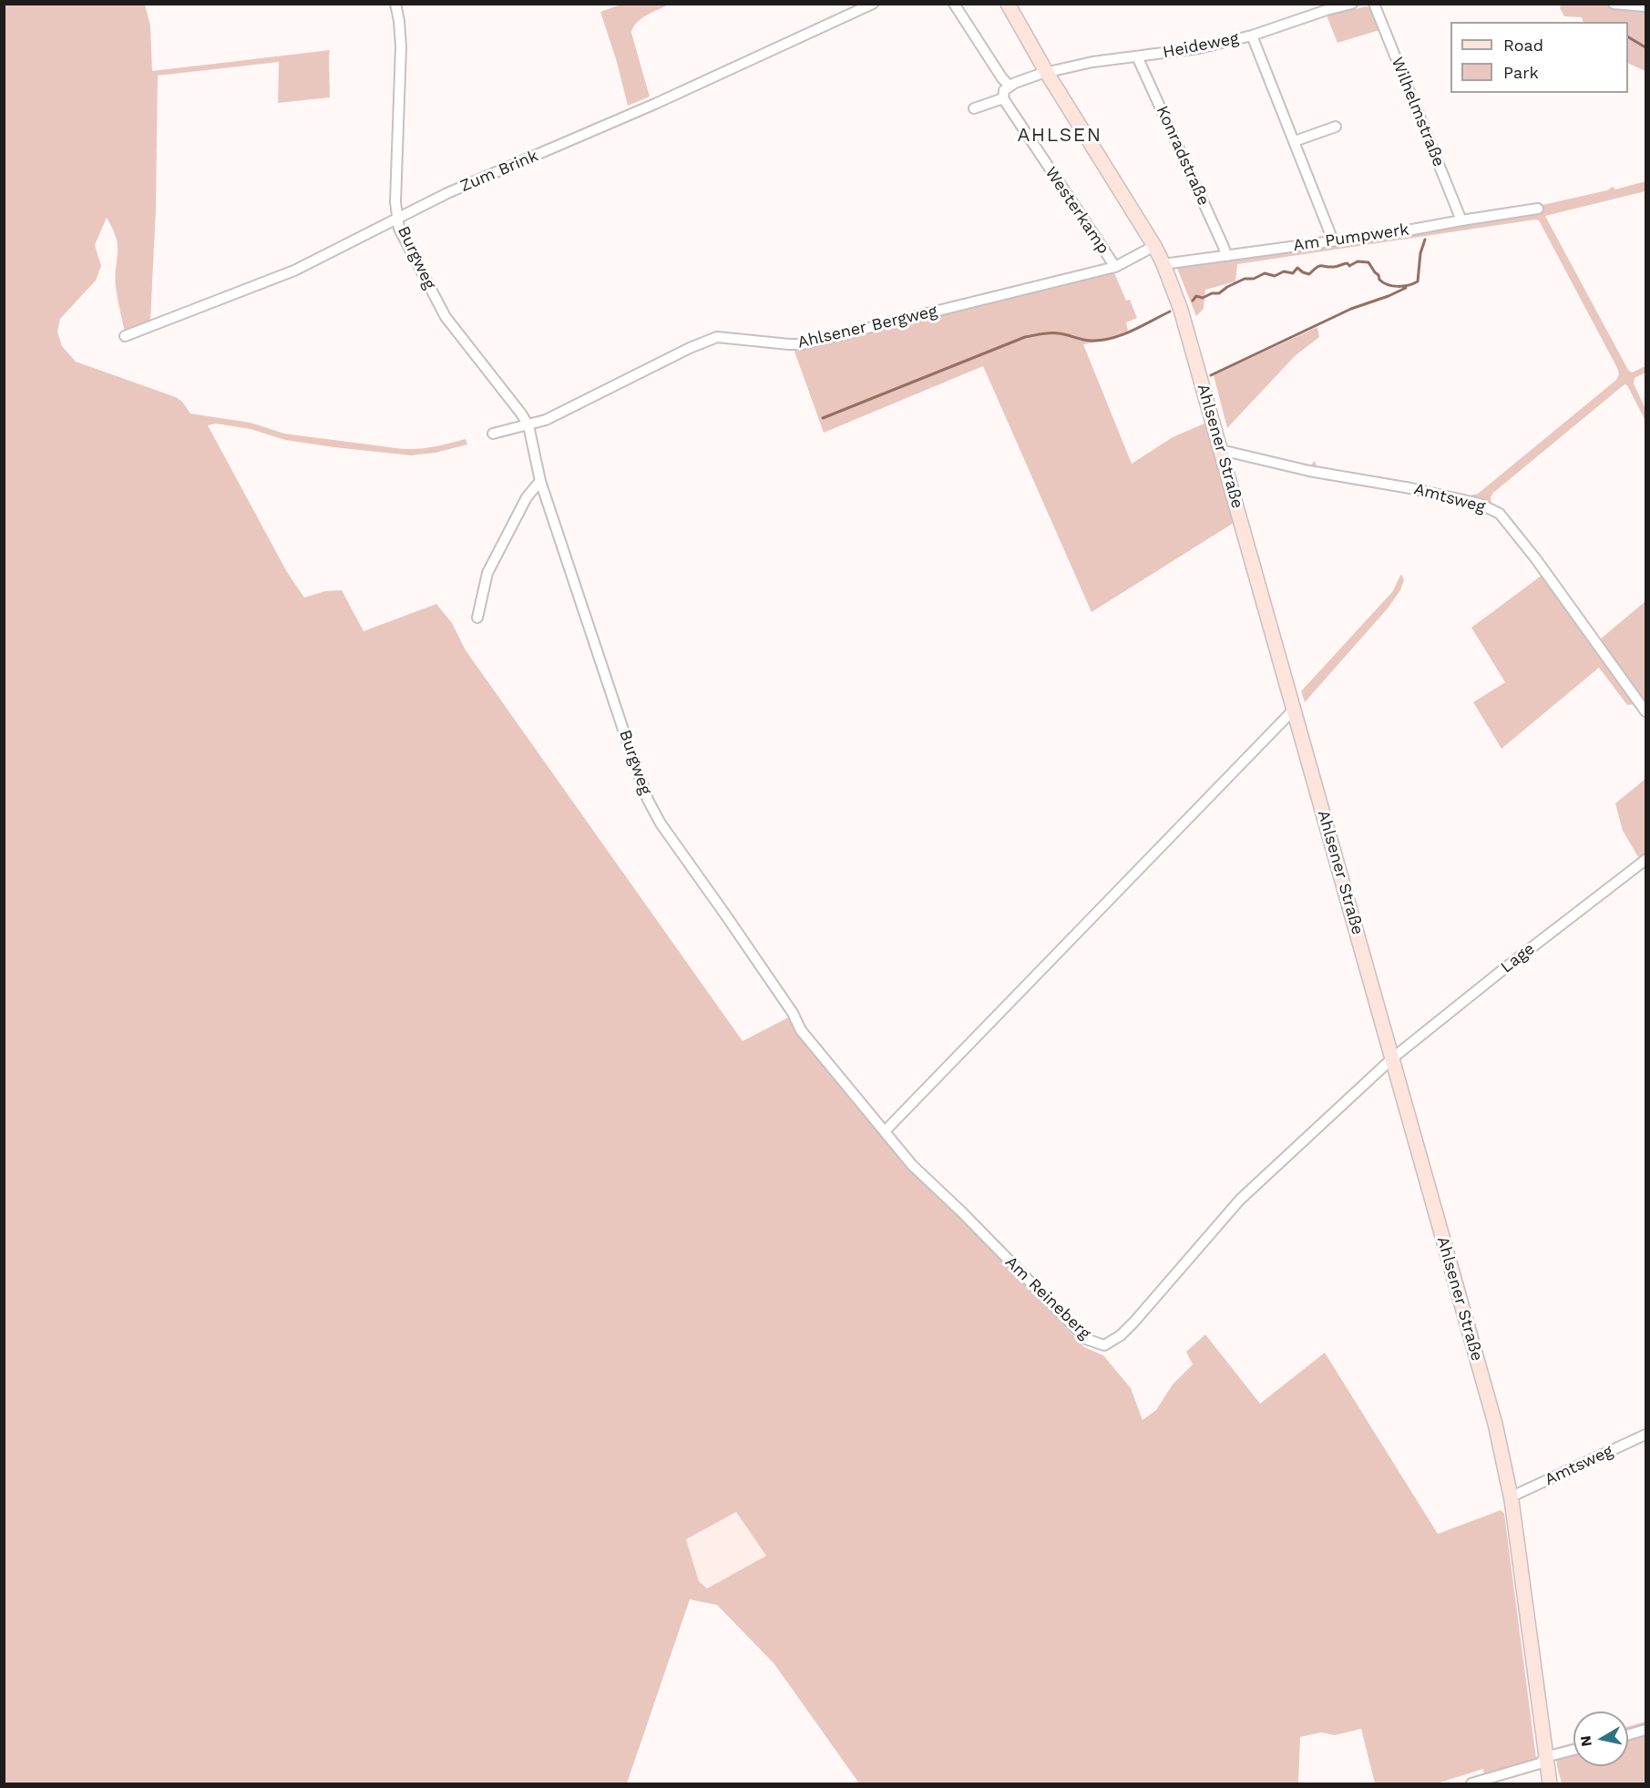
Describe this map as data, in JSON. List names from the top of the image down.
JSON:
{
  "streets": {
    "main road": ["Ahlsener Straße"],
    "street": [
      "Heideweg",
      "Wilhelmstraße",
      "Konradstraße",
      "Zum Brink",
      "Westerkamp",
      "Am Pumpwerk",
      "Burgweg",
      "Ahlsener Bergweg",
      "Amtsweg",
      "Lage",
      "Am Reineberg"
    ]
  },
  "crossings": [
    ["Heideweg", "Konradstraße"],
    ["Heideweg", "Ahlsener Straße"],
    ["Wilhelmstraße", "Am Pumpwerk"],
    ["Konradstraße", "Am Pumpwerk"],
    ["Zum Brink", "Burgweg"],
    ["Westerkamp", "Ahlsener Bergweg"],
    ["Am Pumpwerk", "Ahlsener Straße"],
    ["Burgweg", "Ahlsener Bergweg"],
    ["Burgweg", "Am Reineberg"],
    ["Ahlsener Bergweg", "Ahlsener Straße"],
    ["Ahlsener Straße", "Amtsweg"],
    ["Ahlsener Straße", "Lage"],
    ["Ahlsener Straße", "Am Reineberg"],
    ["Lage", "Am Reineberg"]
  ],
  "districts": ["AHLSEN"],
  "legend": ["Road", "Park"],
  "north": "left"
}
